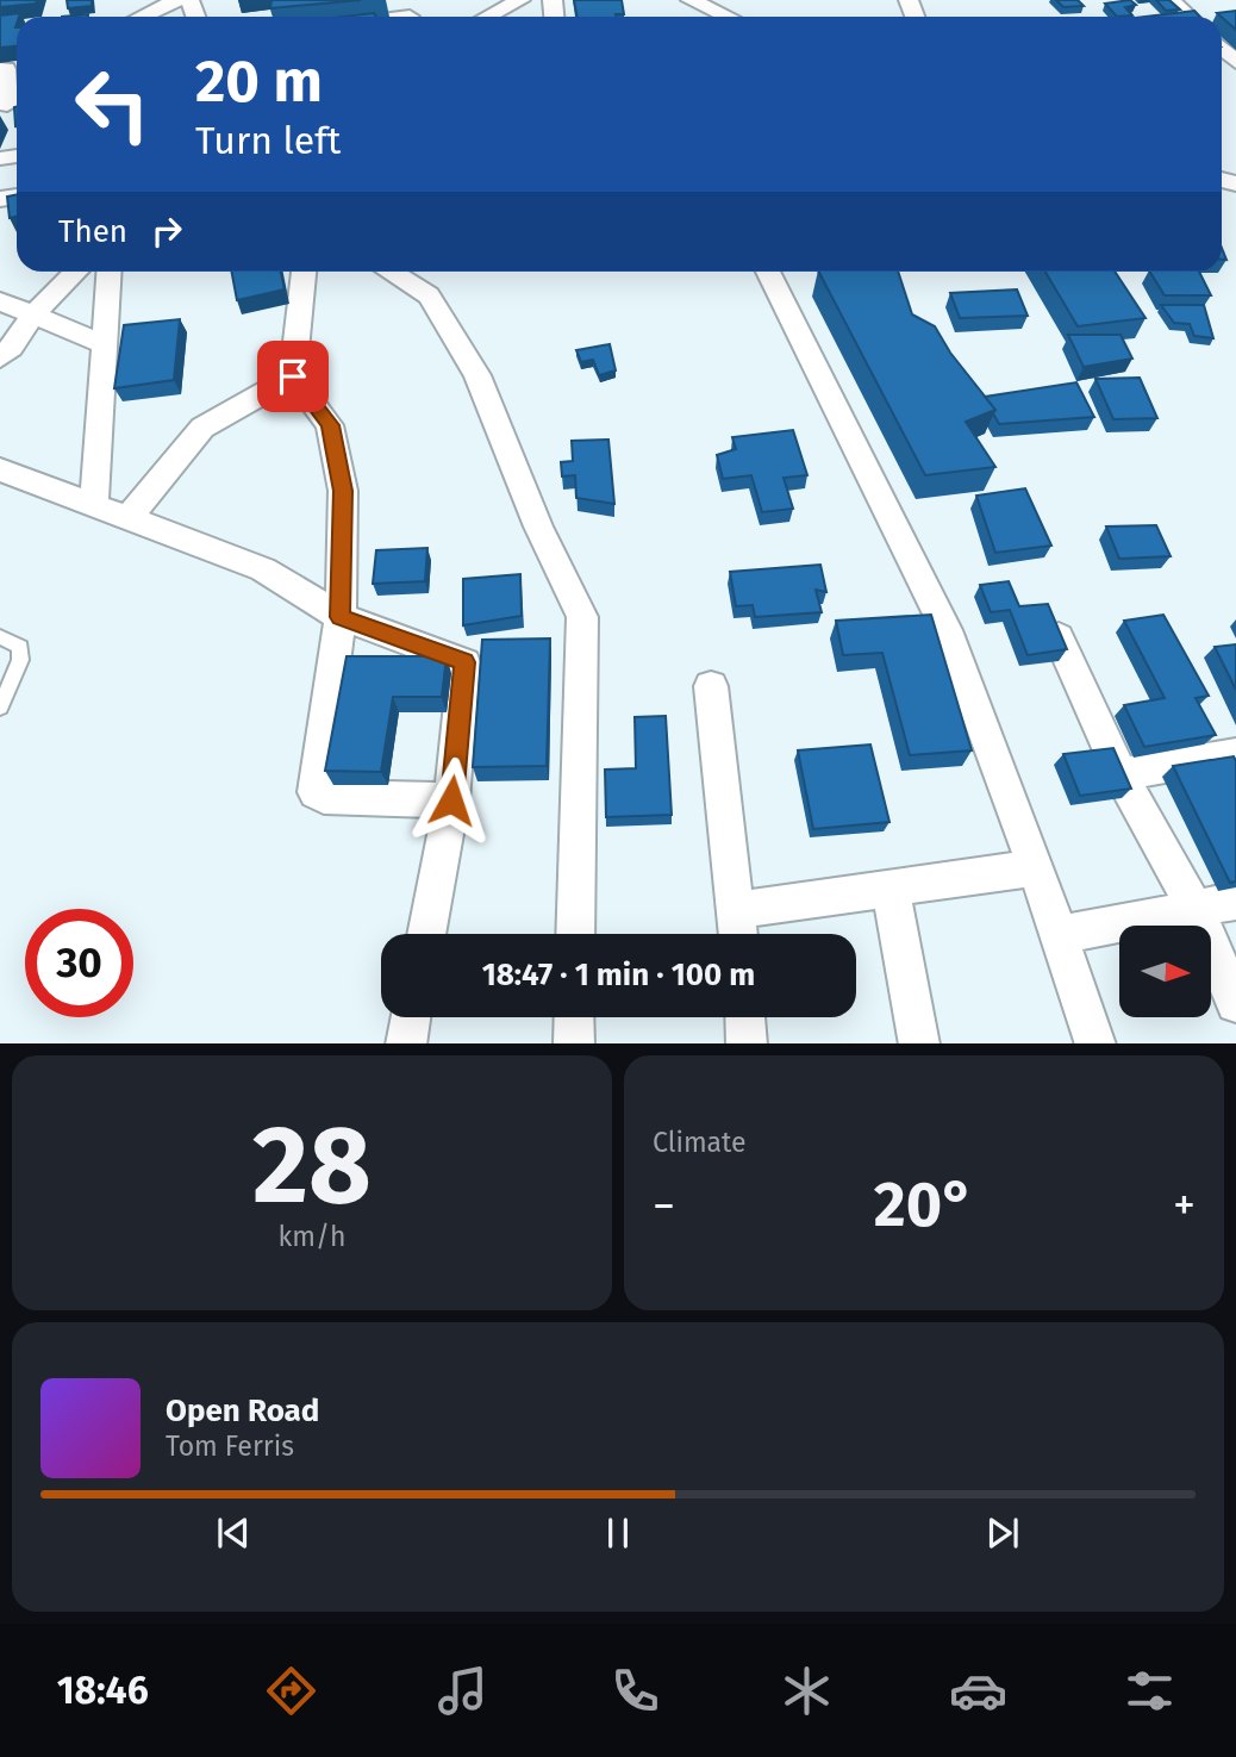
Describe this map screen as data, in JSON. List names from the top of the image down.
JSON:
{
  "north": "right",
  "page": {
    "turn": ["20 m", "Turn left"],
    "then": "Then",
    "limit": "30",
    "trip": "18:47 · 1 min · 100 m",
    "tile": [
      ["28", "km/h"],
      "Climate"
    ],
    "heat": ["−", "20°", "+"],
    "song": ["Open Road", "Tom Ferris"],
    "tabs": "18:46"
  }
}
